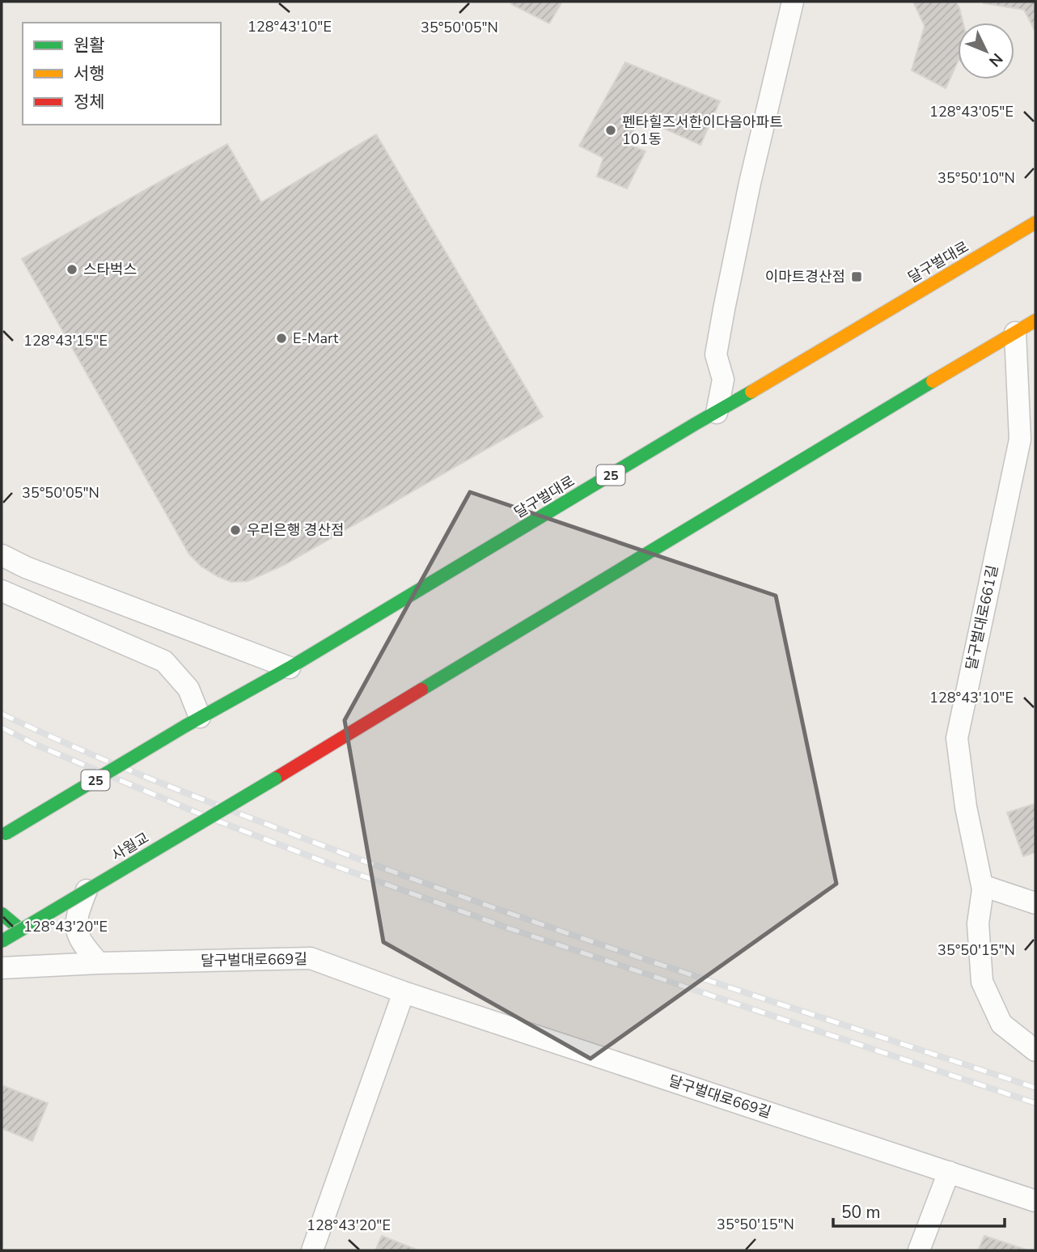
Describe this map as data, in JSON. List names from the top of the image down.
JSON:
{
  "streets": {
    "main road": ["달구벌대로", "25", "사월교"],
    "street": ["달구벌대로661길", "달구벌대로669길"]
  },
  "crossings": [
    ["달구벌대로", "25"],
    ["달구벌대로661길", "사월교"]
  ],
  "places": {
    "other": [
      "펜타힐즈서한이다음아파트 101동",
      "스타벅스",
      "E-Mart",
      "우리은행 경산점"
    ],
    "transit": ["이마트경산점"]
  },
  "legend": ["원활", "서행", "정체"],
  "scale_bar": "50 m",
  "north": "bottom right",
  "coordinates": [
    "128°43'10\"E",
    "35°50'05\"N",
    "128°43'05\"E",
    "35°50'10\"N",
    "128°43'15\"E",
    "128°43'20\"E",
    "35°50'15\"N"
  ]
}
